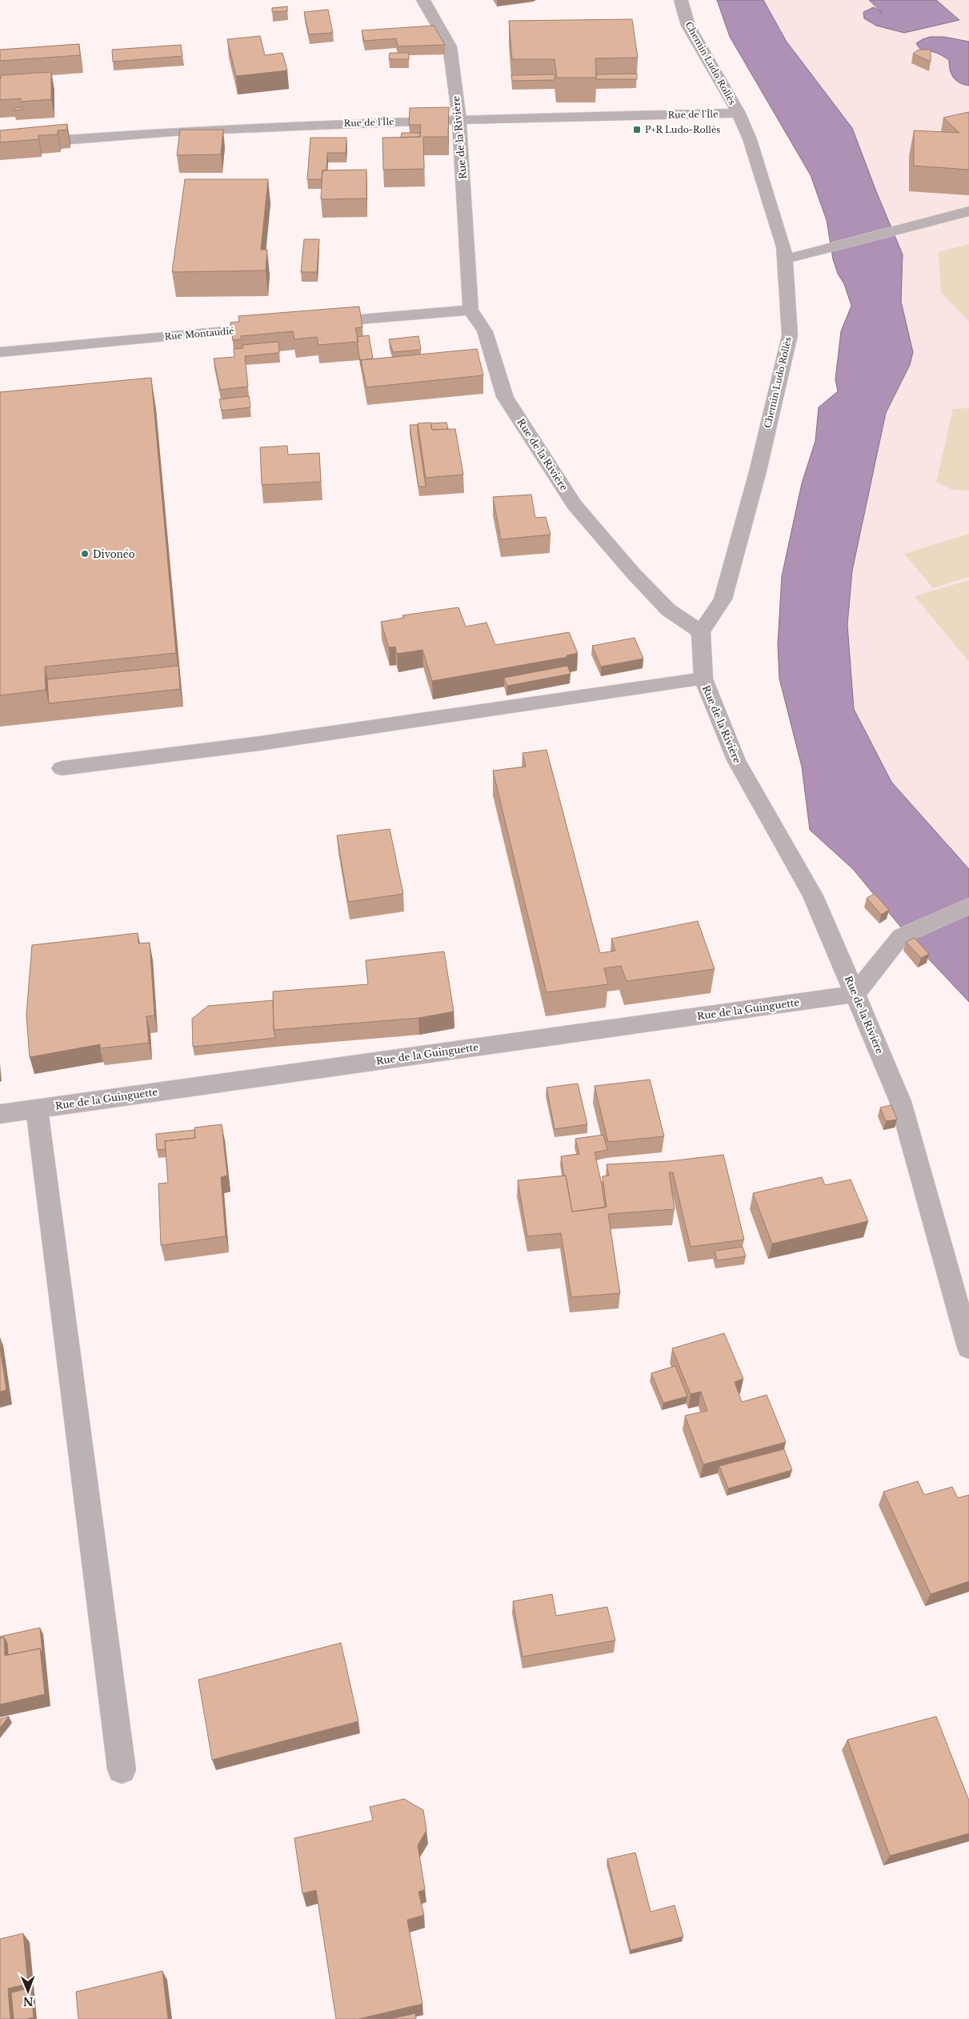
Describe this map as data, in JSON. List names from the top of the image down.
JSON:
{
  "streets": {
    "street": [
      "Chemin Ludo Rollès",
      "Rue de l'Île",
      "Rue de la Rivière",
      "Rue Montaudié",
      "Rue de la Guinguette"
    ]
  },
  "crossings": [
    ["Chemin Ludo Rollès", "Rue de l'Île"],
    ["Chemin Ludo Rollès", "Rue de la Rivière"],
    ["Rue de l'Île", "Rue de la Rivière"],
    ["Rue de la Rivière", "Rue de la Guinguette"]
  ],
  "places": {
    "transit": ["P+R Ludo-Rollès"],
    "other": ["Divonéo"]
  },
  "north": "bottom"
}
